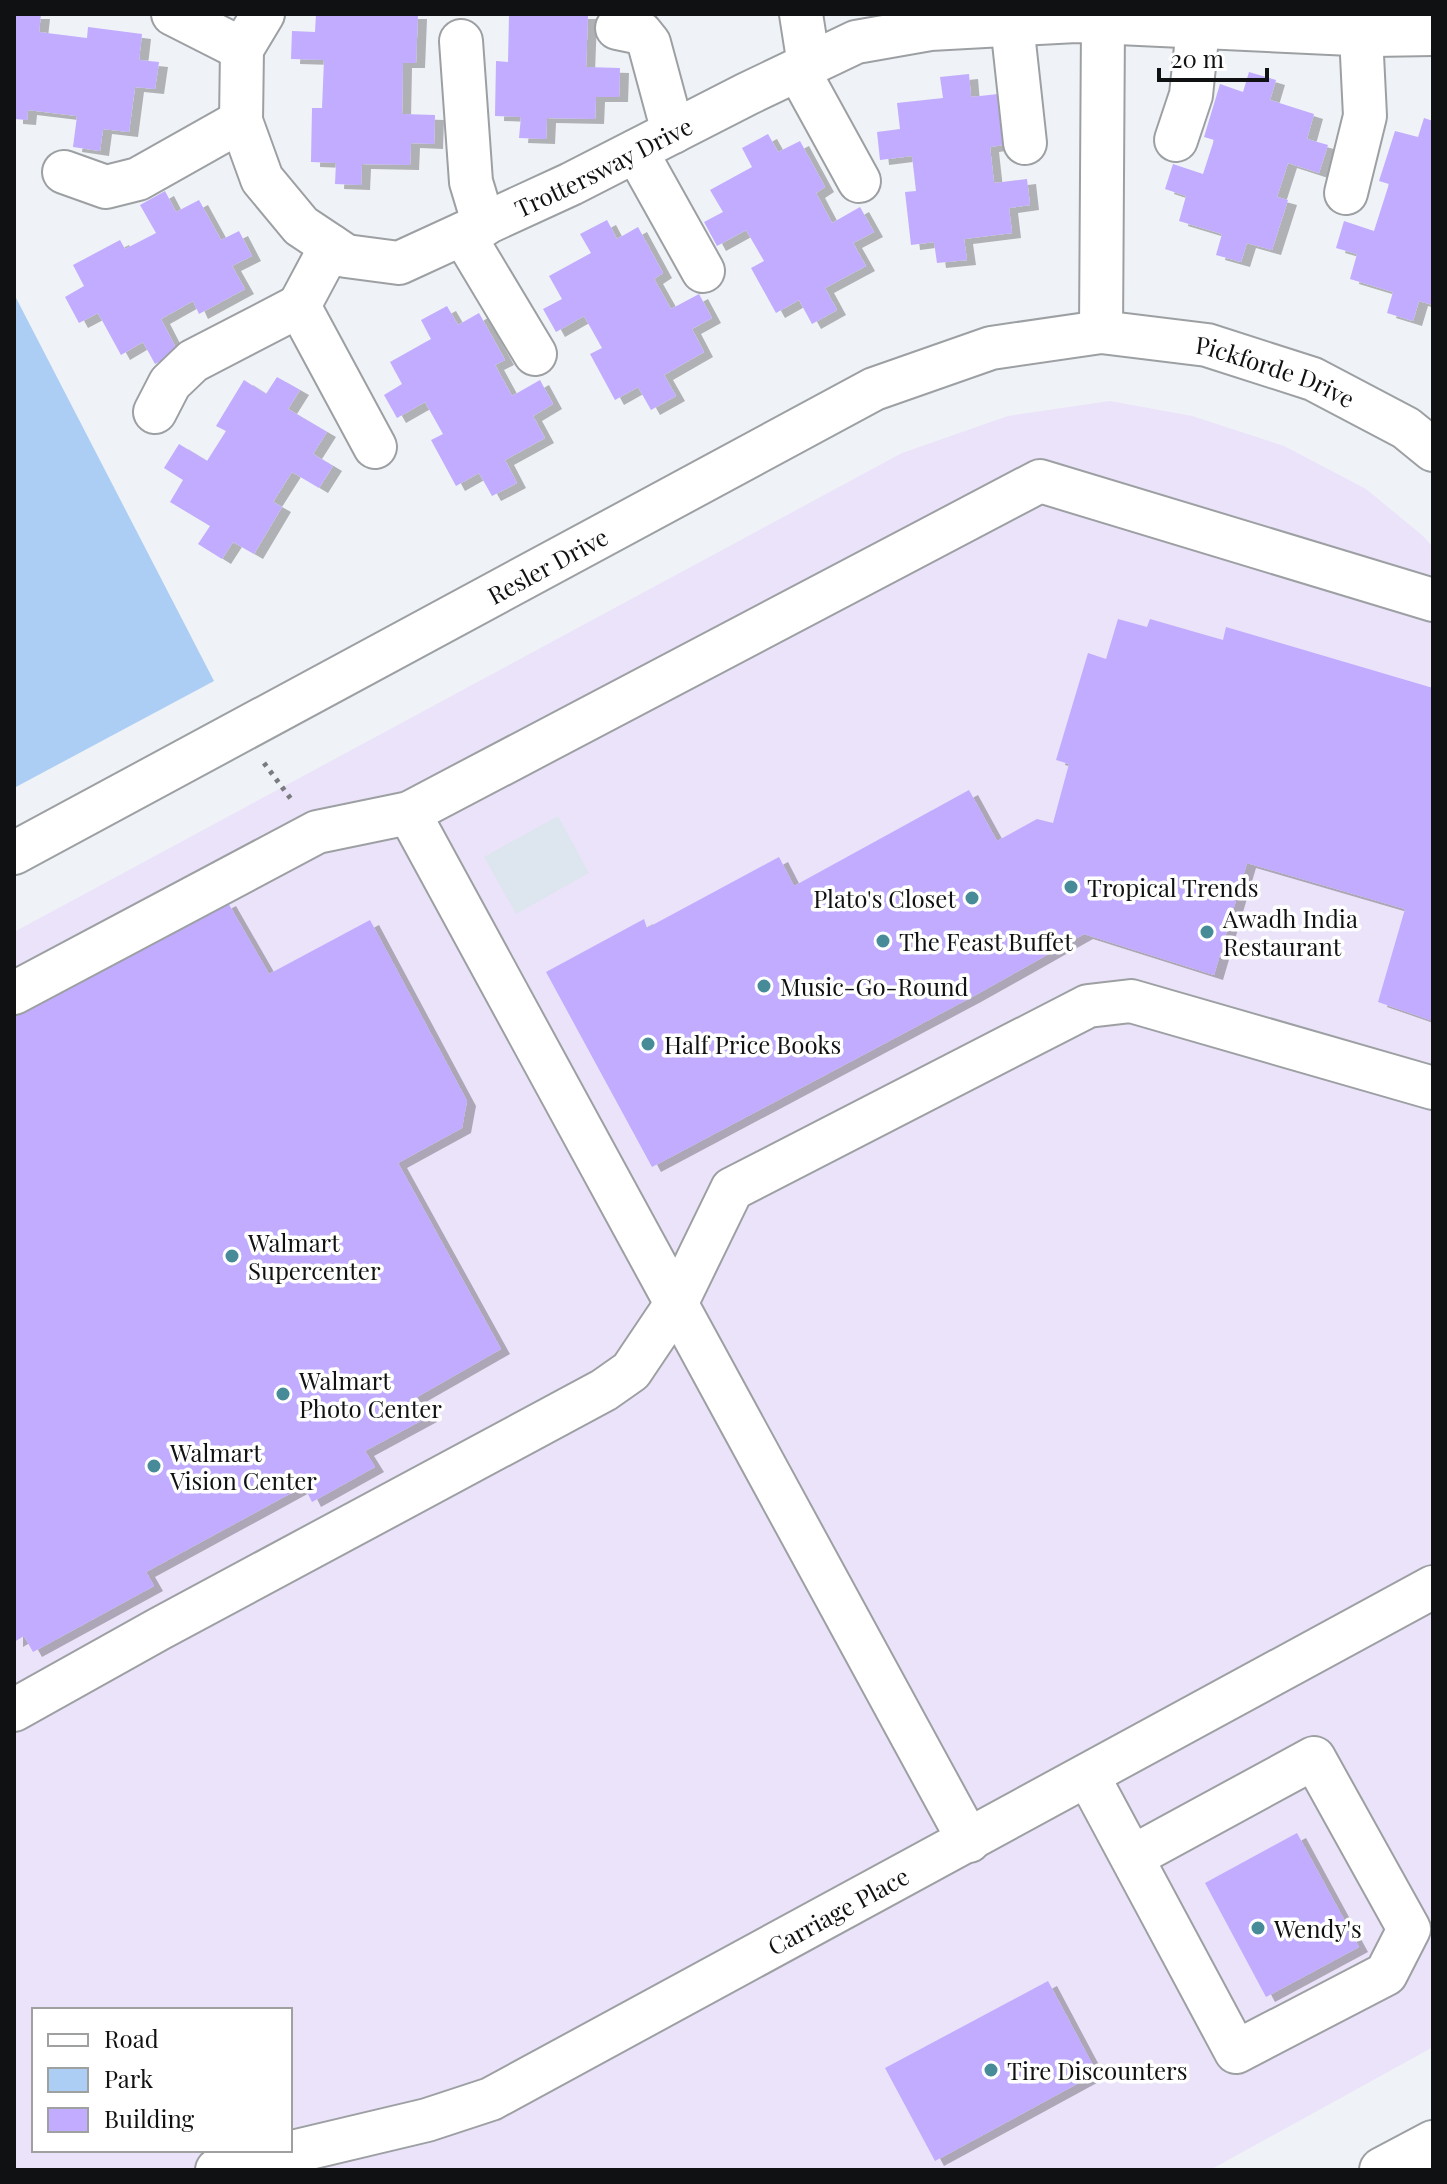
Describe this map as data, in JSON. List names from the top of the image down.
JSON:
{
  "streets": {
    "street": [
      "Trottersway Drive",
      "Pickforde Drive",
      "Resler Drive",
      "Carriage Place"
    ]
  },
  "crossings": [
    ["Pickforde Drive", "Resler Drive"]
  ],
  "places": [
    "Tropical Trends",
    "Plato's Closet",
    "Awadh India Restaurant",
    "The Feast Buffet",
    "Music-Go-Round",
    "Half Price Books",
    "Walmart Supercenter",
    "Walmart Photo Center",
    "Walmart Vision Center",
    "Wendy's",
    "Tire Discounters"
  ],
  "legend": ["Road", "Park", "Building"],
  "scale_bar": "20 m"
}
